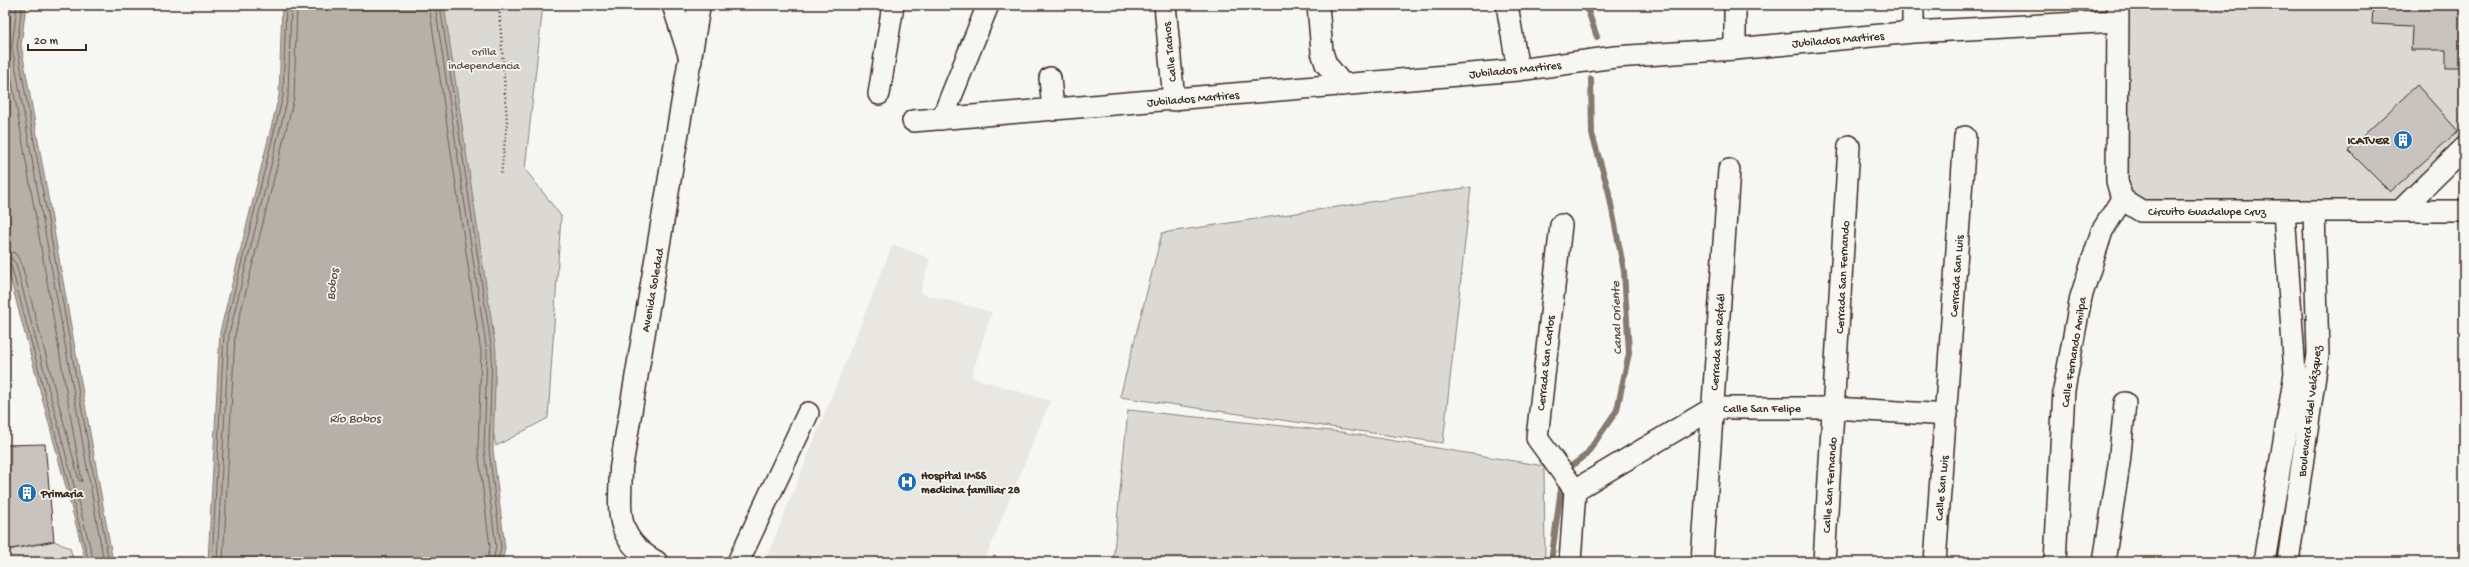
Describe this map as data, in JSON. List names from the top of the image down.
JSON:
{
  "streets": {
    "main road": ["Avenida Soledad"],
    "street": [
      "Jubilados Martires",
      "Calle Tachos",
      "Circuito Guadalupe Cruz",
      "Cerrada San Luis",
      "Cerrada San Fernando",
      "Cerrada San Rafaél",
      "Calle Fernando Amilpa",
      "Cerrada San Carlos",
      "Calle San Felipe",
      "Boulevard Fidel Velázquez",
      "Calle San Fernando",
      "Calle San Luis"
    ]
  },
  "crossings": [
    ["Jubilados Martires", "Calle Tachos"],
    ["Circuito Guadalupe Cruz", "Calle Fernando Amilpa"],
    ["Circuito Guadalupe Cruz", "Boulevard Fidel Velázquez"],
    ["Cerrada San Luis", "Calle San Felipe"],
    ["Cerrada San Luis", "Calle San Luis"],
    ["Cerrada San Fernando", "Calle San Felipe"],
    ["Cerrada San Fernando", "Calle San Fernando"],
    ["Cerrada San Rafaél", "Calle San Felipe"],
    ["Cerrada San Carlos", "Calle San Felipe"],
    ["Calle San Felipe", "Calle San Fernando"],
    ["Calle San Felipe", "Calle San Luis"]
  ],
  "water": ["Bobos", "Canal Oriente", "Río Bobos"],
  "parks": ["orilla independencia"],
  "places": {
    "building": ["ICATVER", "Primaria"],
    "hospital": ["Hospital IMSS medicina familiar 28"]
  },
  "scale_bar": "20 m"
}
